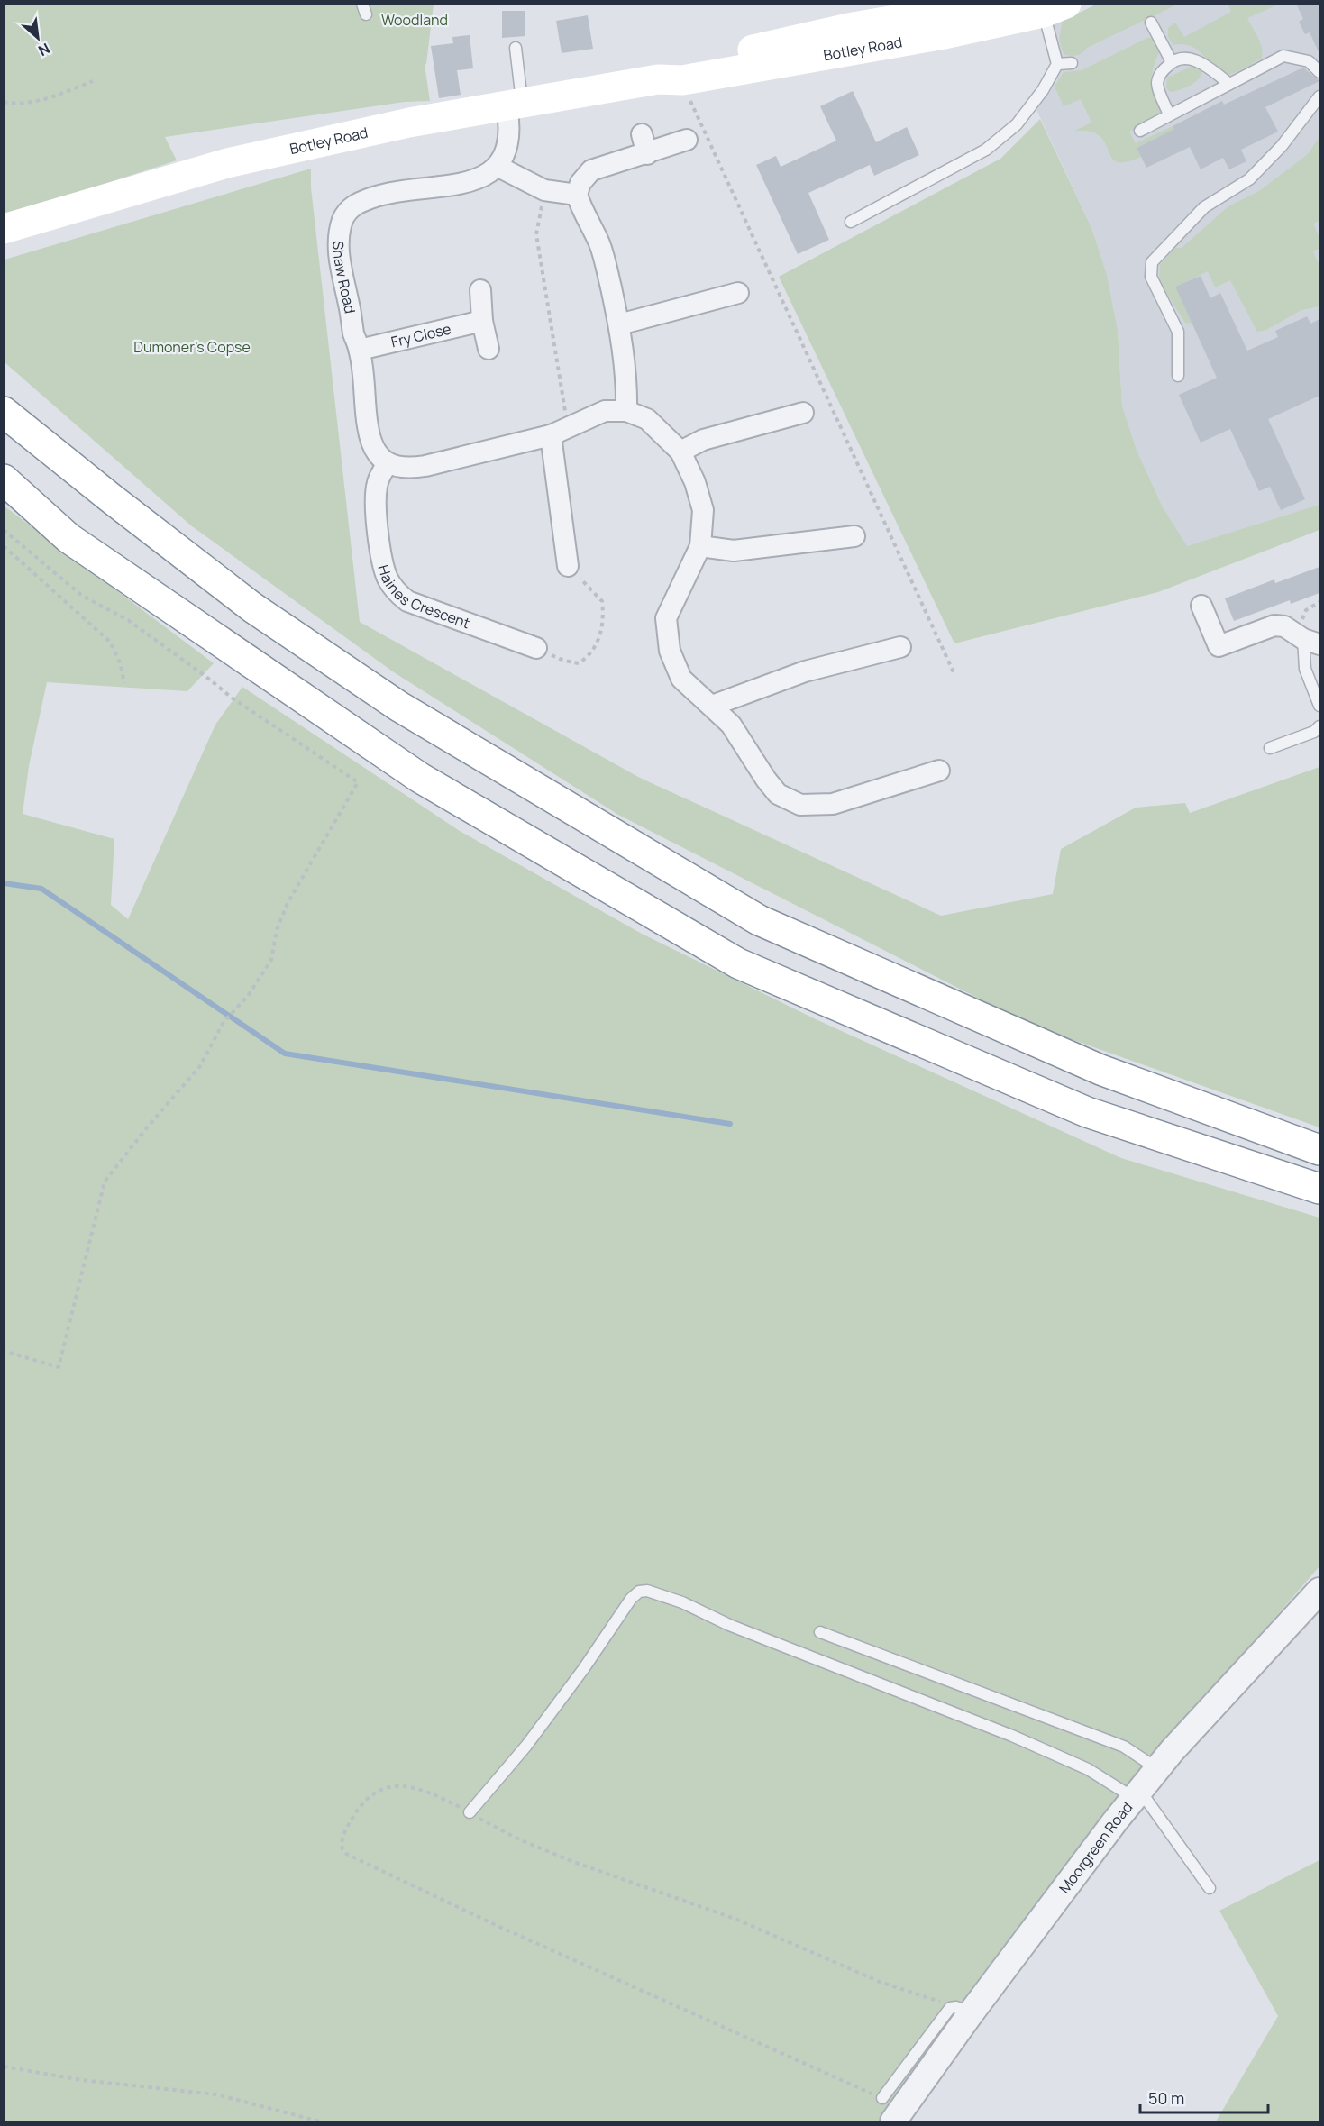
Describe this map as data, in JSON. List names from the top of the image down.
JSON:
{
  "streets": {
    "main road": ["Botley Road"],
    "street": [
      "Shaw Road",
      "Fry Close",
      "Haines Crescent",
      "Moorgreen Road"
    ]
  },
  "crossings": [
    ["Shaw Road", "Fry Close"],
    ["Shaw Road", "Haines Crescent"]
  ],
  "parks": ["Woodland", "Dumoner's Copse"],
  "scale_bar": "50 m",
  "north": "bottom right"
}
